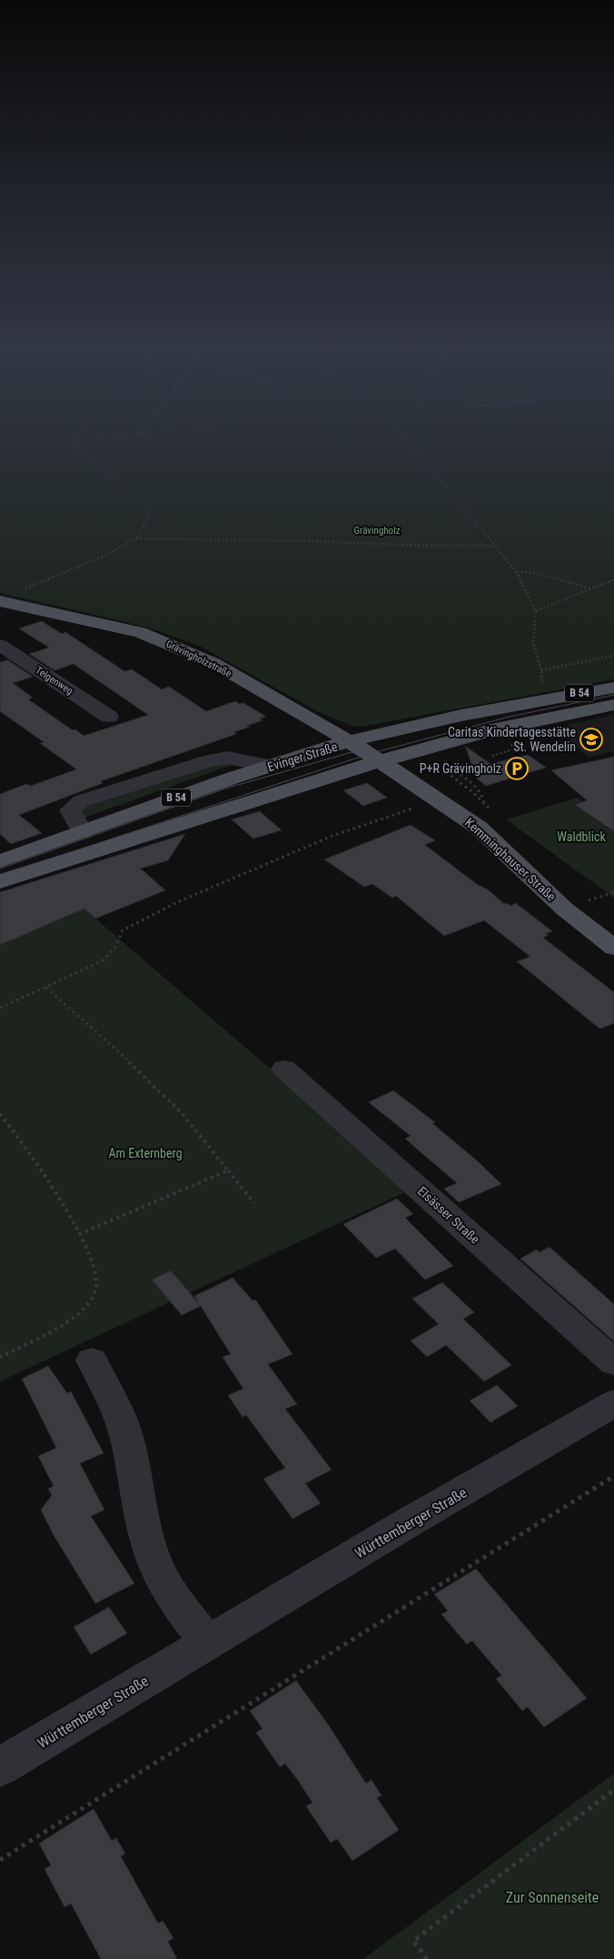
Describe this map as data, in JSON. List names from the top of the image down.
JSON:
{
  "streets": {
    "main road": [
      "Grävingholzstraße",
      "B 54",
      "Evinger Straße",
      "Kemminghauser Straße"
    ],
    "street": ["Telgenweg", "Elsässer Straße", "Württemberger Straße"]
  },
  "crossings": [
    ["Grävingholzstraße", "Evinger Straße"],
    ["Grävingholzstraße", "Kemminghauser Straße"],
    ["Evinger Straße", "Kemminghauser Straße"]
  ],
  "parks": [
    "Grävingholz",
    "Waldblick",
    "Am Externberg",
    "Zur Sonnenseite"
  ],
  "places": {
    "school or university": ["Caritas Kindertagesstätte St. Wendelin"],
    "parking": ["P+R Grävingholz"]
  }
}
